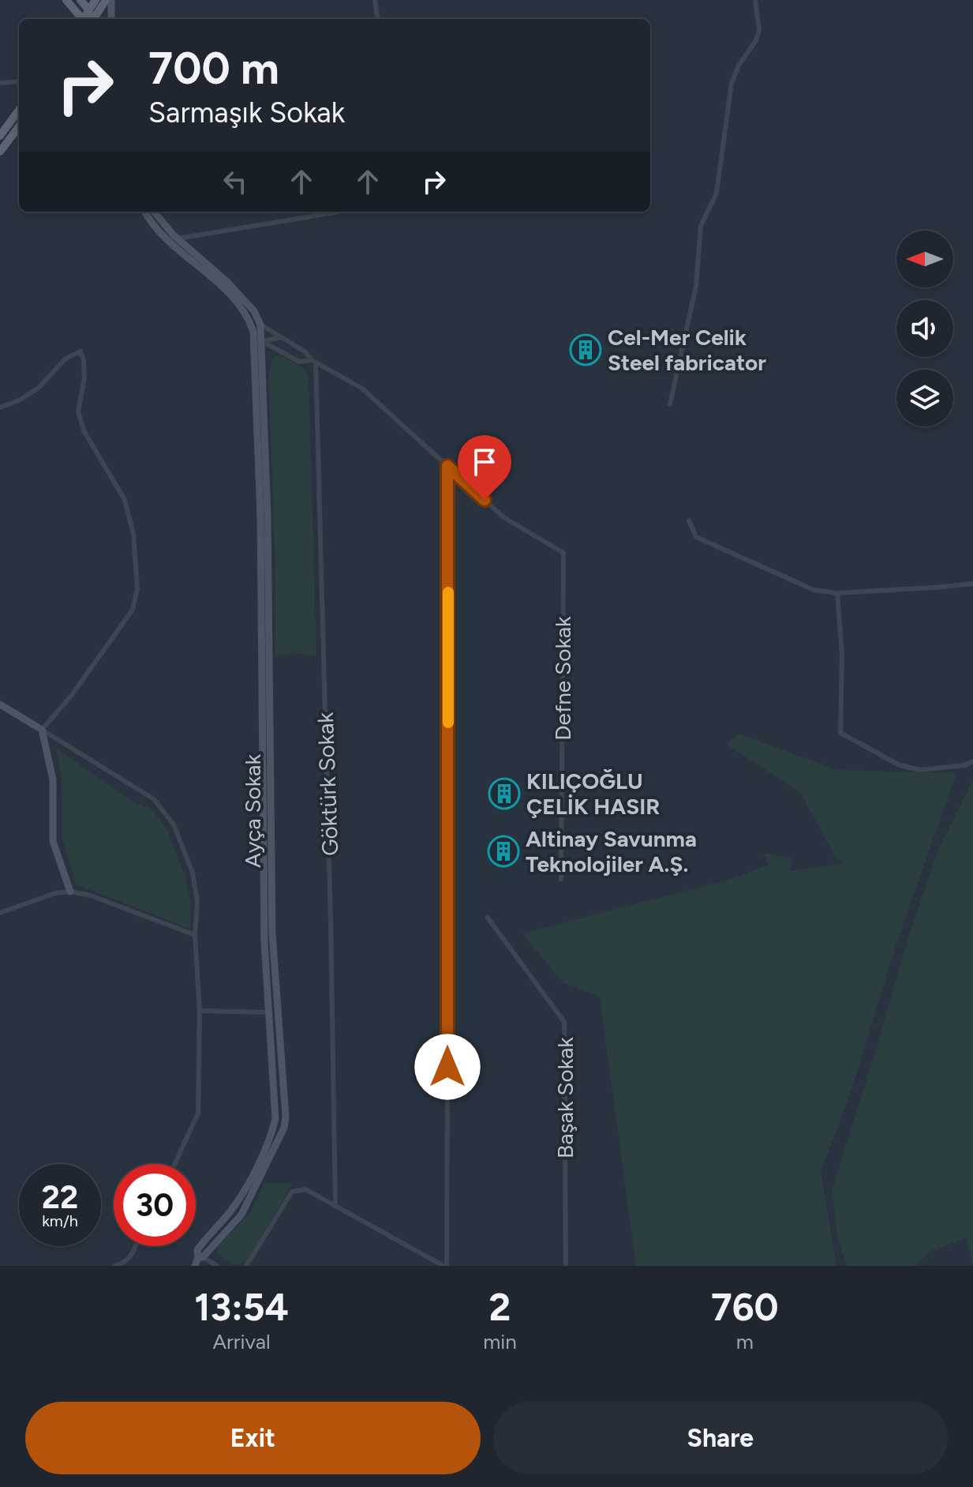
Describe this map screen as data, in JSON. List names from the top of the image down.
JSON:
{
  "streets": {
    "street": [
      "Defne Sokak",
      "Göktürk Sokak",
      "Ayça Sokak",
      "Başak Sokak"
    ]
  },
  "places": {
    "building": ["Cel-Mer Celik Steel fabricator", "KILIÇOĞLU ÇELİK HASIR", "Altinay Savunma Teknolojiler A.Ş."]
  },
  "north": "left",
  "page": {
    "turn": ["700 m", "Sarmaşık Sokak"],
    "speed": "22 km/h",
    "limit": "30",
    "eta": [
      "13:54",
      "Arrival",
      "2",
      "min",
      "760",
      "m"
    ],
    "buttons": ["Exit", "Share"]
  }
}
